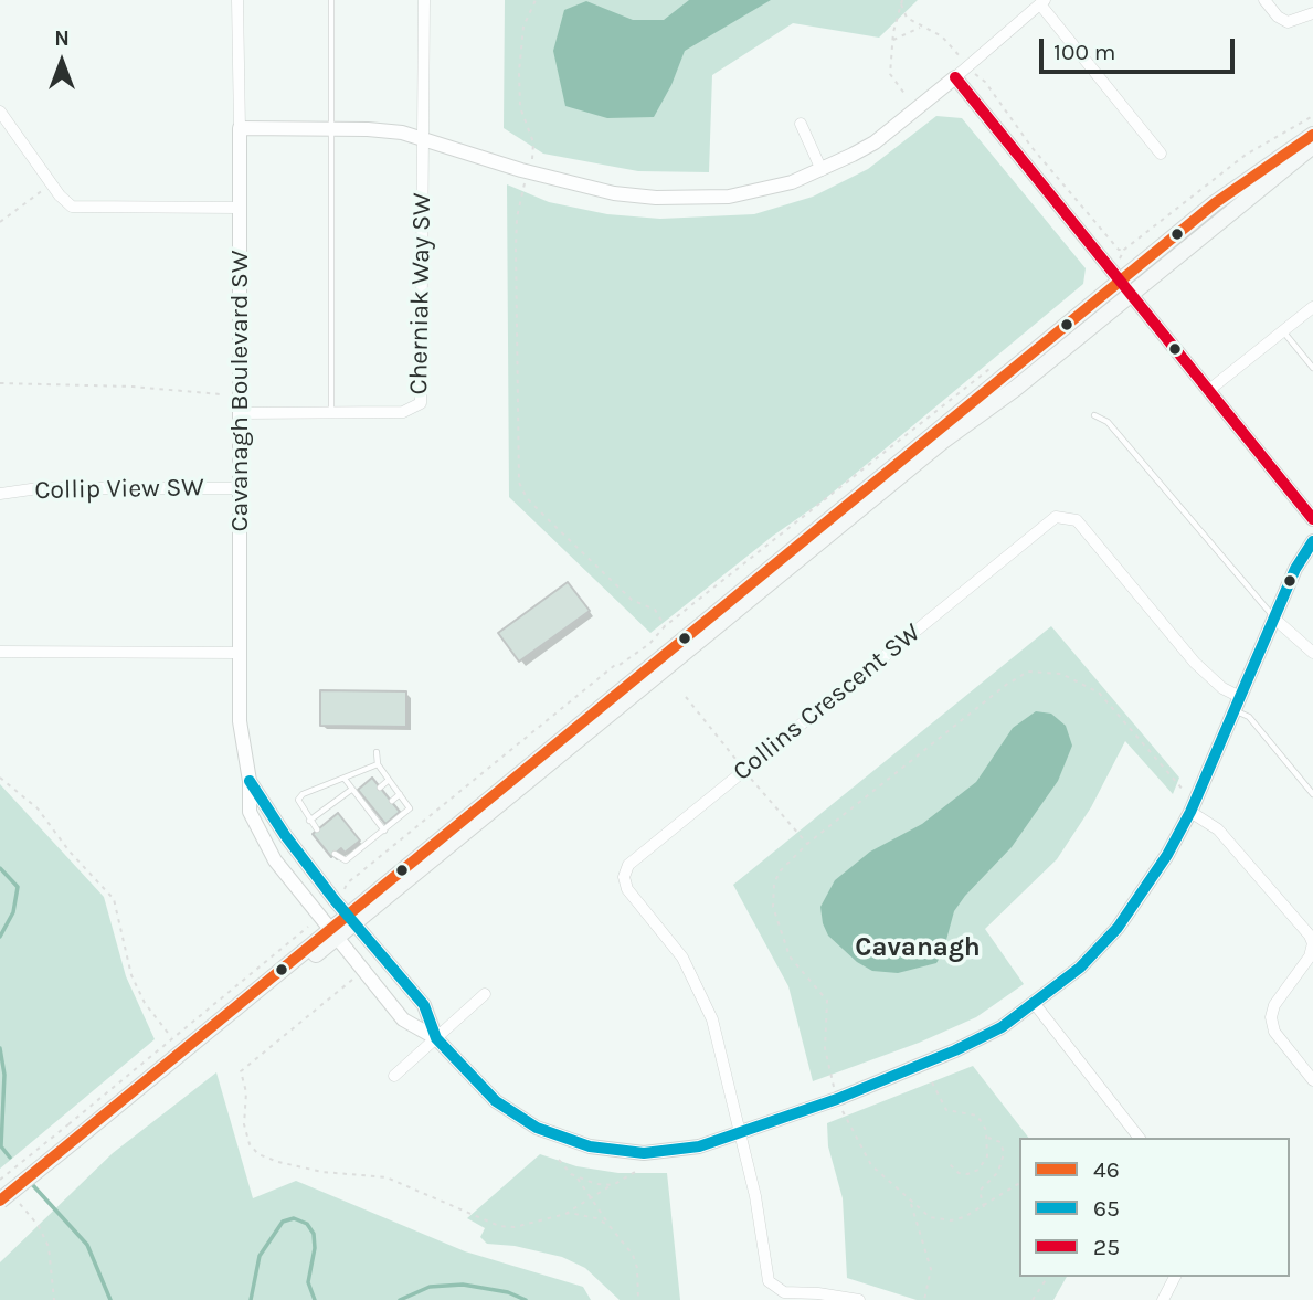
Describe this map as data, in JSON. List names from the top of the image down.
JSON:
{
  "streets": {
    "street": [
      "Cherniak Way SW",
      "Cavanagh Boulevard SW",
      "Collip View SW",
      "Collins Crescent SW"
    ]
  },
  "crossings": [
    ["Cherniak Way SW", "Cavanagh Boulevard SW"],
    ["Cavanagh Boulevard SW", "Collip View SW"]
  ],
  "districts": ["Cavanagh"],
  "lines": ["transit line 25", "transit line 46", "transit line 65"],
  "legend": ["46", "65", "25"],
  "scale_bar": "100 m",
  "north": "top"
}
